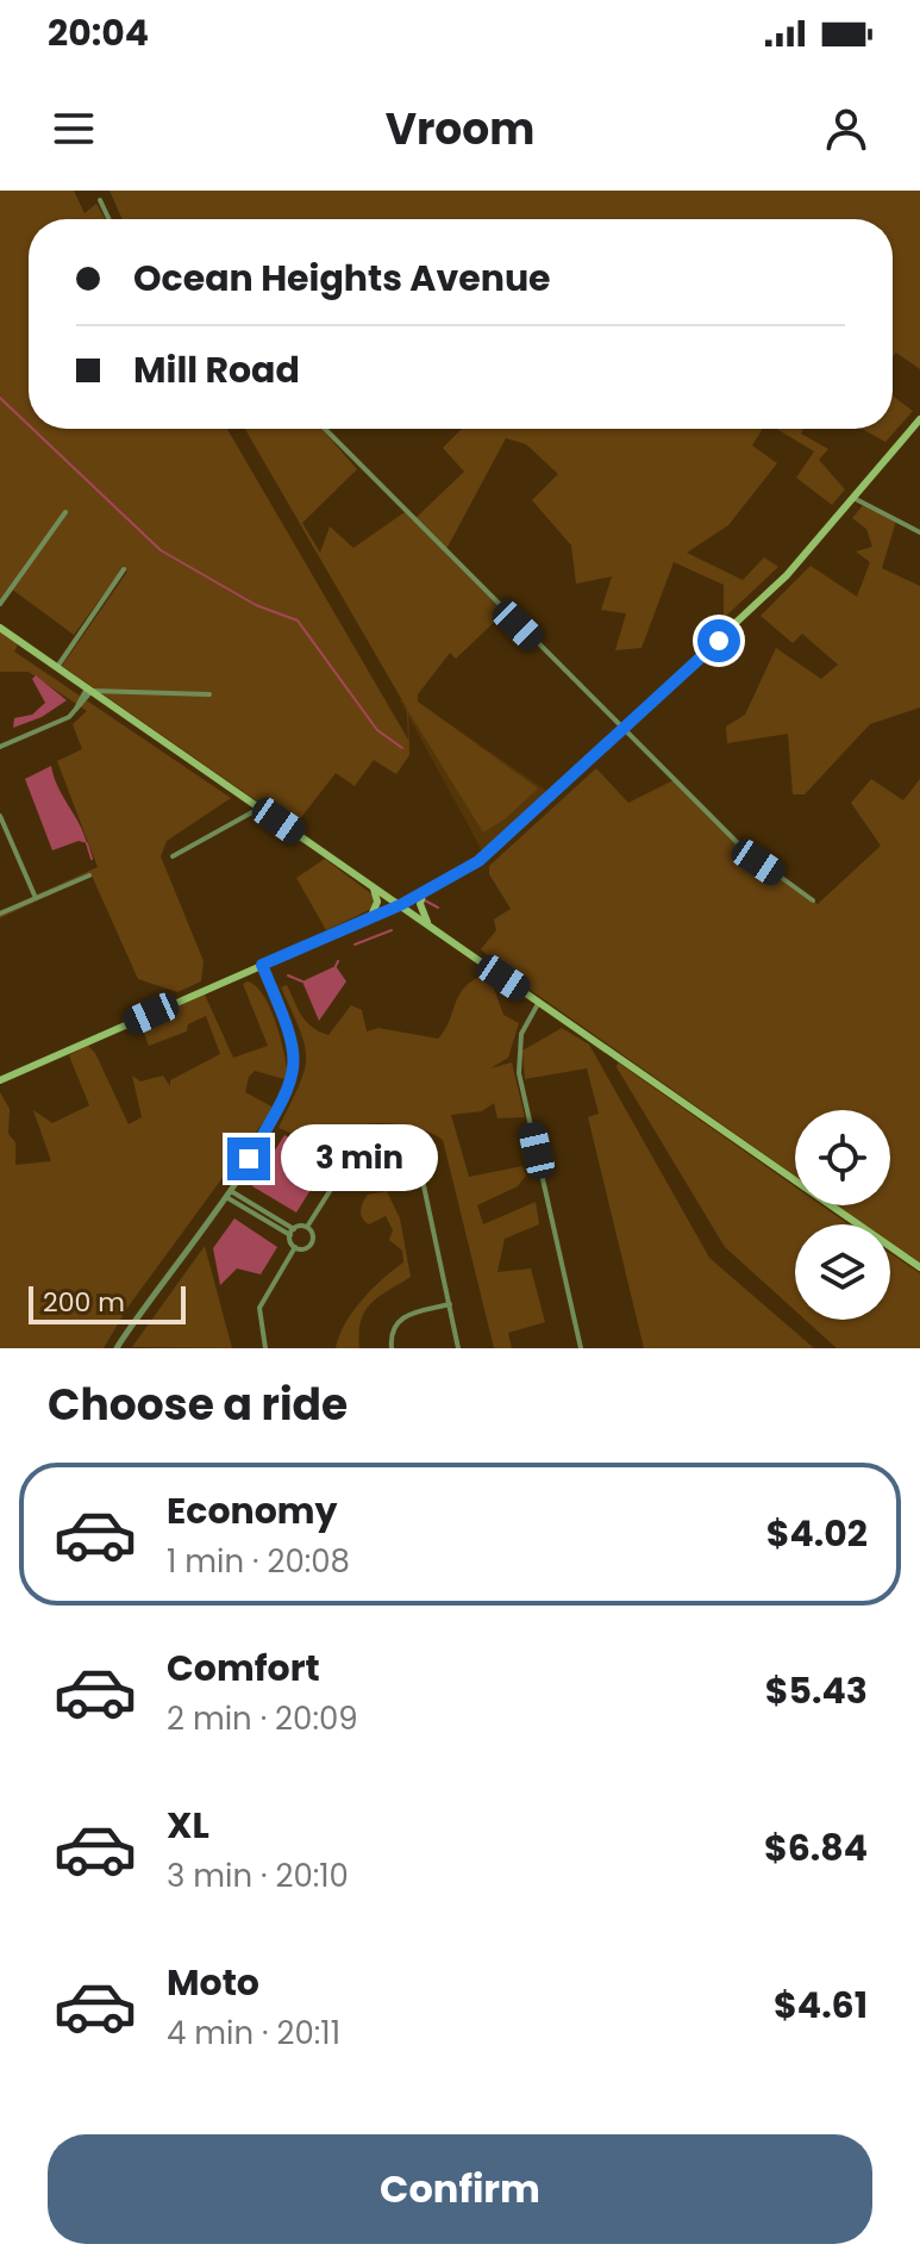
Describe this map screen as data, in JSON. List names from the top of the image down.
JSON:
{
  "scale_bar": "200 m",
  "page": {
    "status": "20:04",
    "header": "Vroom",
    "banner": ["Ocean Heights Avenue", "Mill Road"],
    "bubble": "3 min",
    "scale": "200 m",
    "heading": "Choose a ride",
    "list": [
      {
        "name": "Economy",
        "note": "1 min · 20:08",
        "value": "$4.02"
      },
      {
        "name": "Comfort",
        "note": "2 min · 20:09",
        "value": "$5.43"
      },
      {
        "name": "XL",
        "note": "3 min · 20:10",
        "value": "$6.84"
      },
      {
        "name": "Moto",
        "note": "4 min · 20:11",
        "value": "$4.61"
      }
    ],
    "buttons": "Confirm"
  }
}
